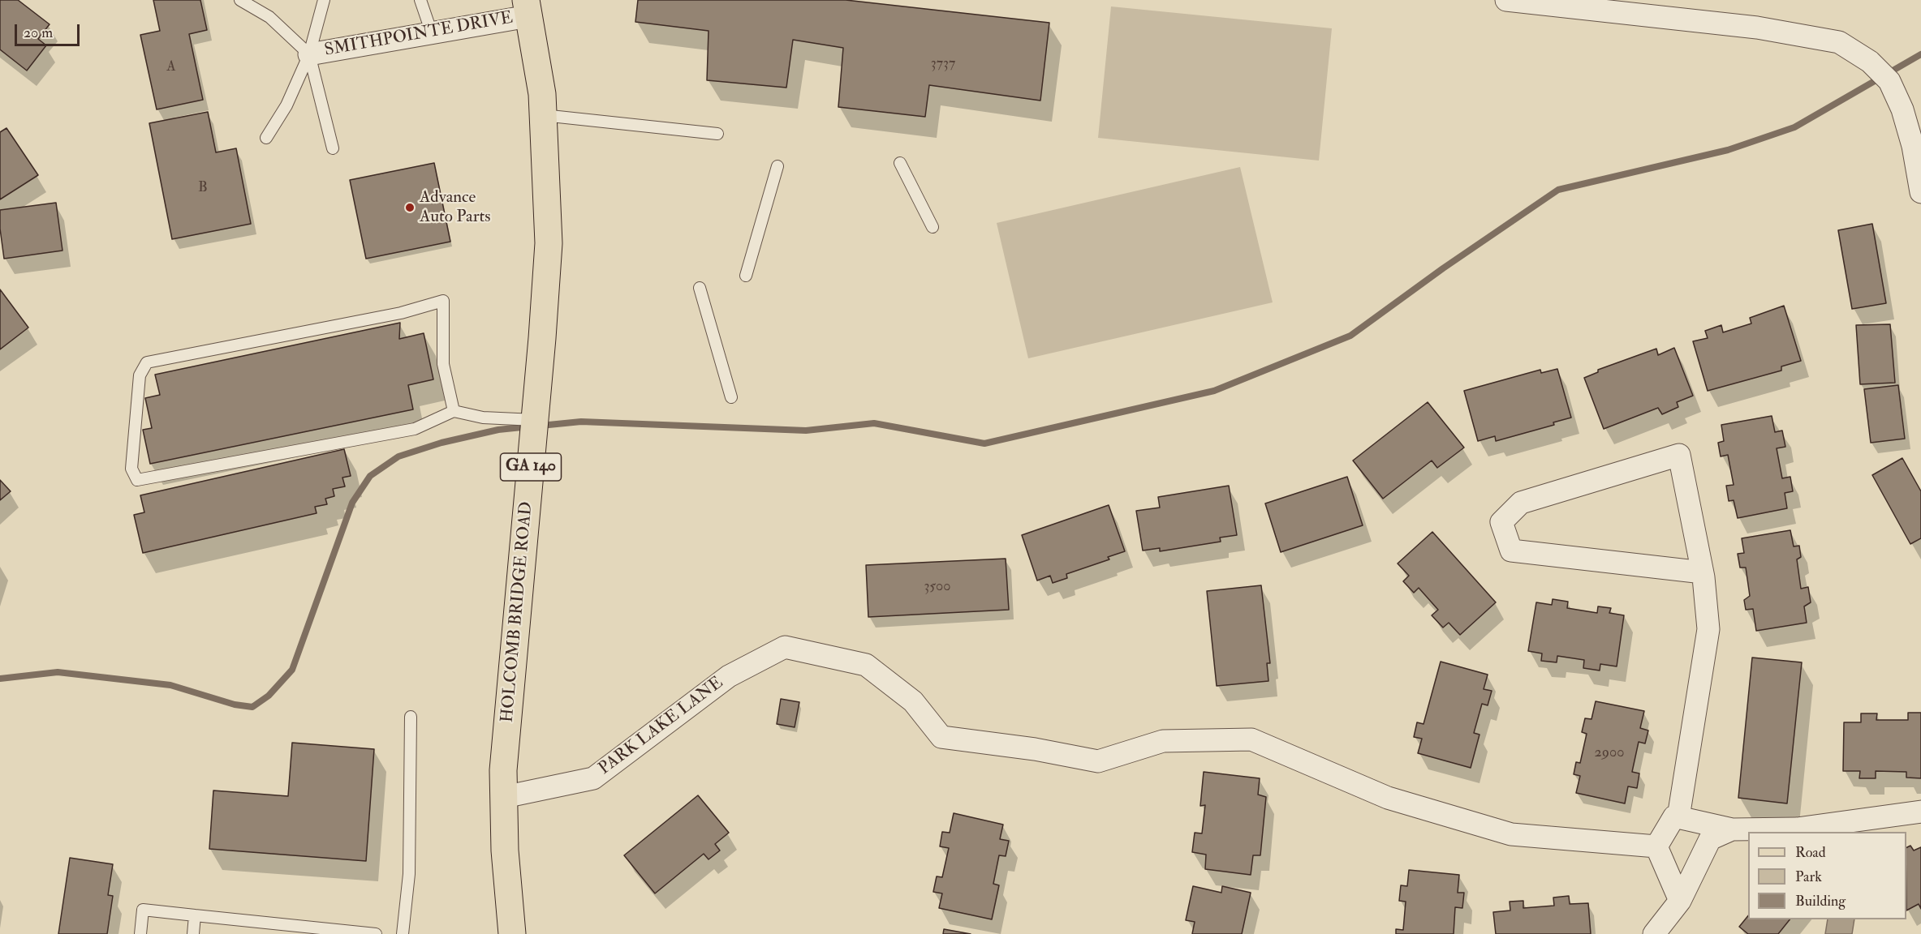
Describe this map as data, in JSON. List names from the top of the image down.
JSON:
{
  "streets": {
    "main road": ["GA 140", "HOLCOMB BRIDGE ROAD"],
    "street": ["SMITHPOINTE DRIVE", "PARK LAKE LANE"]
  },
  "crossings": [
    ["SMITHPOINTE DRIVE", "HOLCOMB BRIDGE ROAD"],
    ["HOLCOMB BRIDGE ROAD", "PARK LAKE LANE"]
  ],
  "places": ["Advance Auto Parts"],
  "house_numbers": [
    "3737",
    "A",
    "B",
    "3500",
    "2900"
  ],
  "legend": ["Road", "Park", "Building"],
  "scale_bar": "20 m"
}
